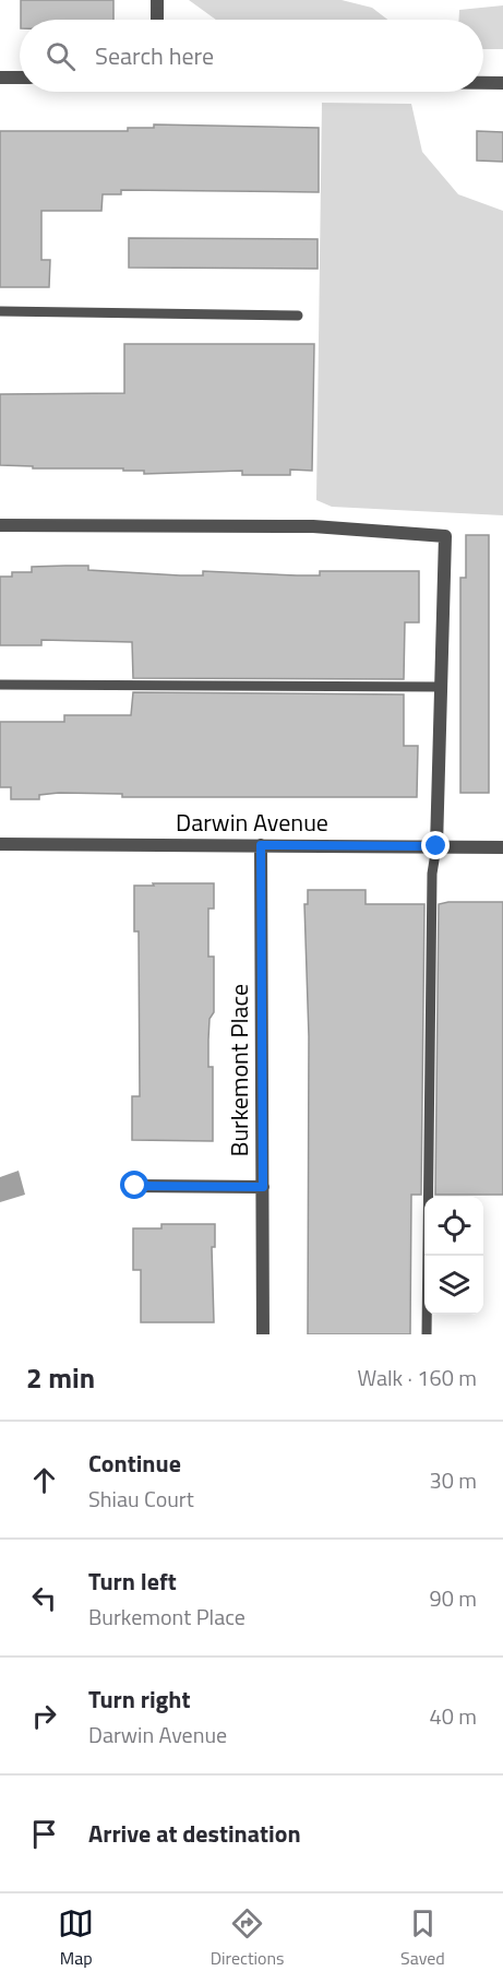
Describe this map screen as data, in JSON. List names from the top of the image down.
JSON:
{
  "streets": {
    "street": ["Darwin Avenue", "Burkemont Place"]
  },
  "crossings": [
    ["Darwin Avenue", "Burkemont Place"]
  ],
  "page": {
    "search": "Search here",
    "heading": ["2 min", "Walk · 160 m"],
    "list": [
      ["Continue", "Shiau Court", "30 m"],
      ["Turn left", "Burkemont Place", "90 m"],
      ["Turn right", "Darwin Avenue", "40 m"],
      "Arrive at destination"
    ],
    "nav": ["Map", "Directions", "Saved"]
  }
}
